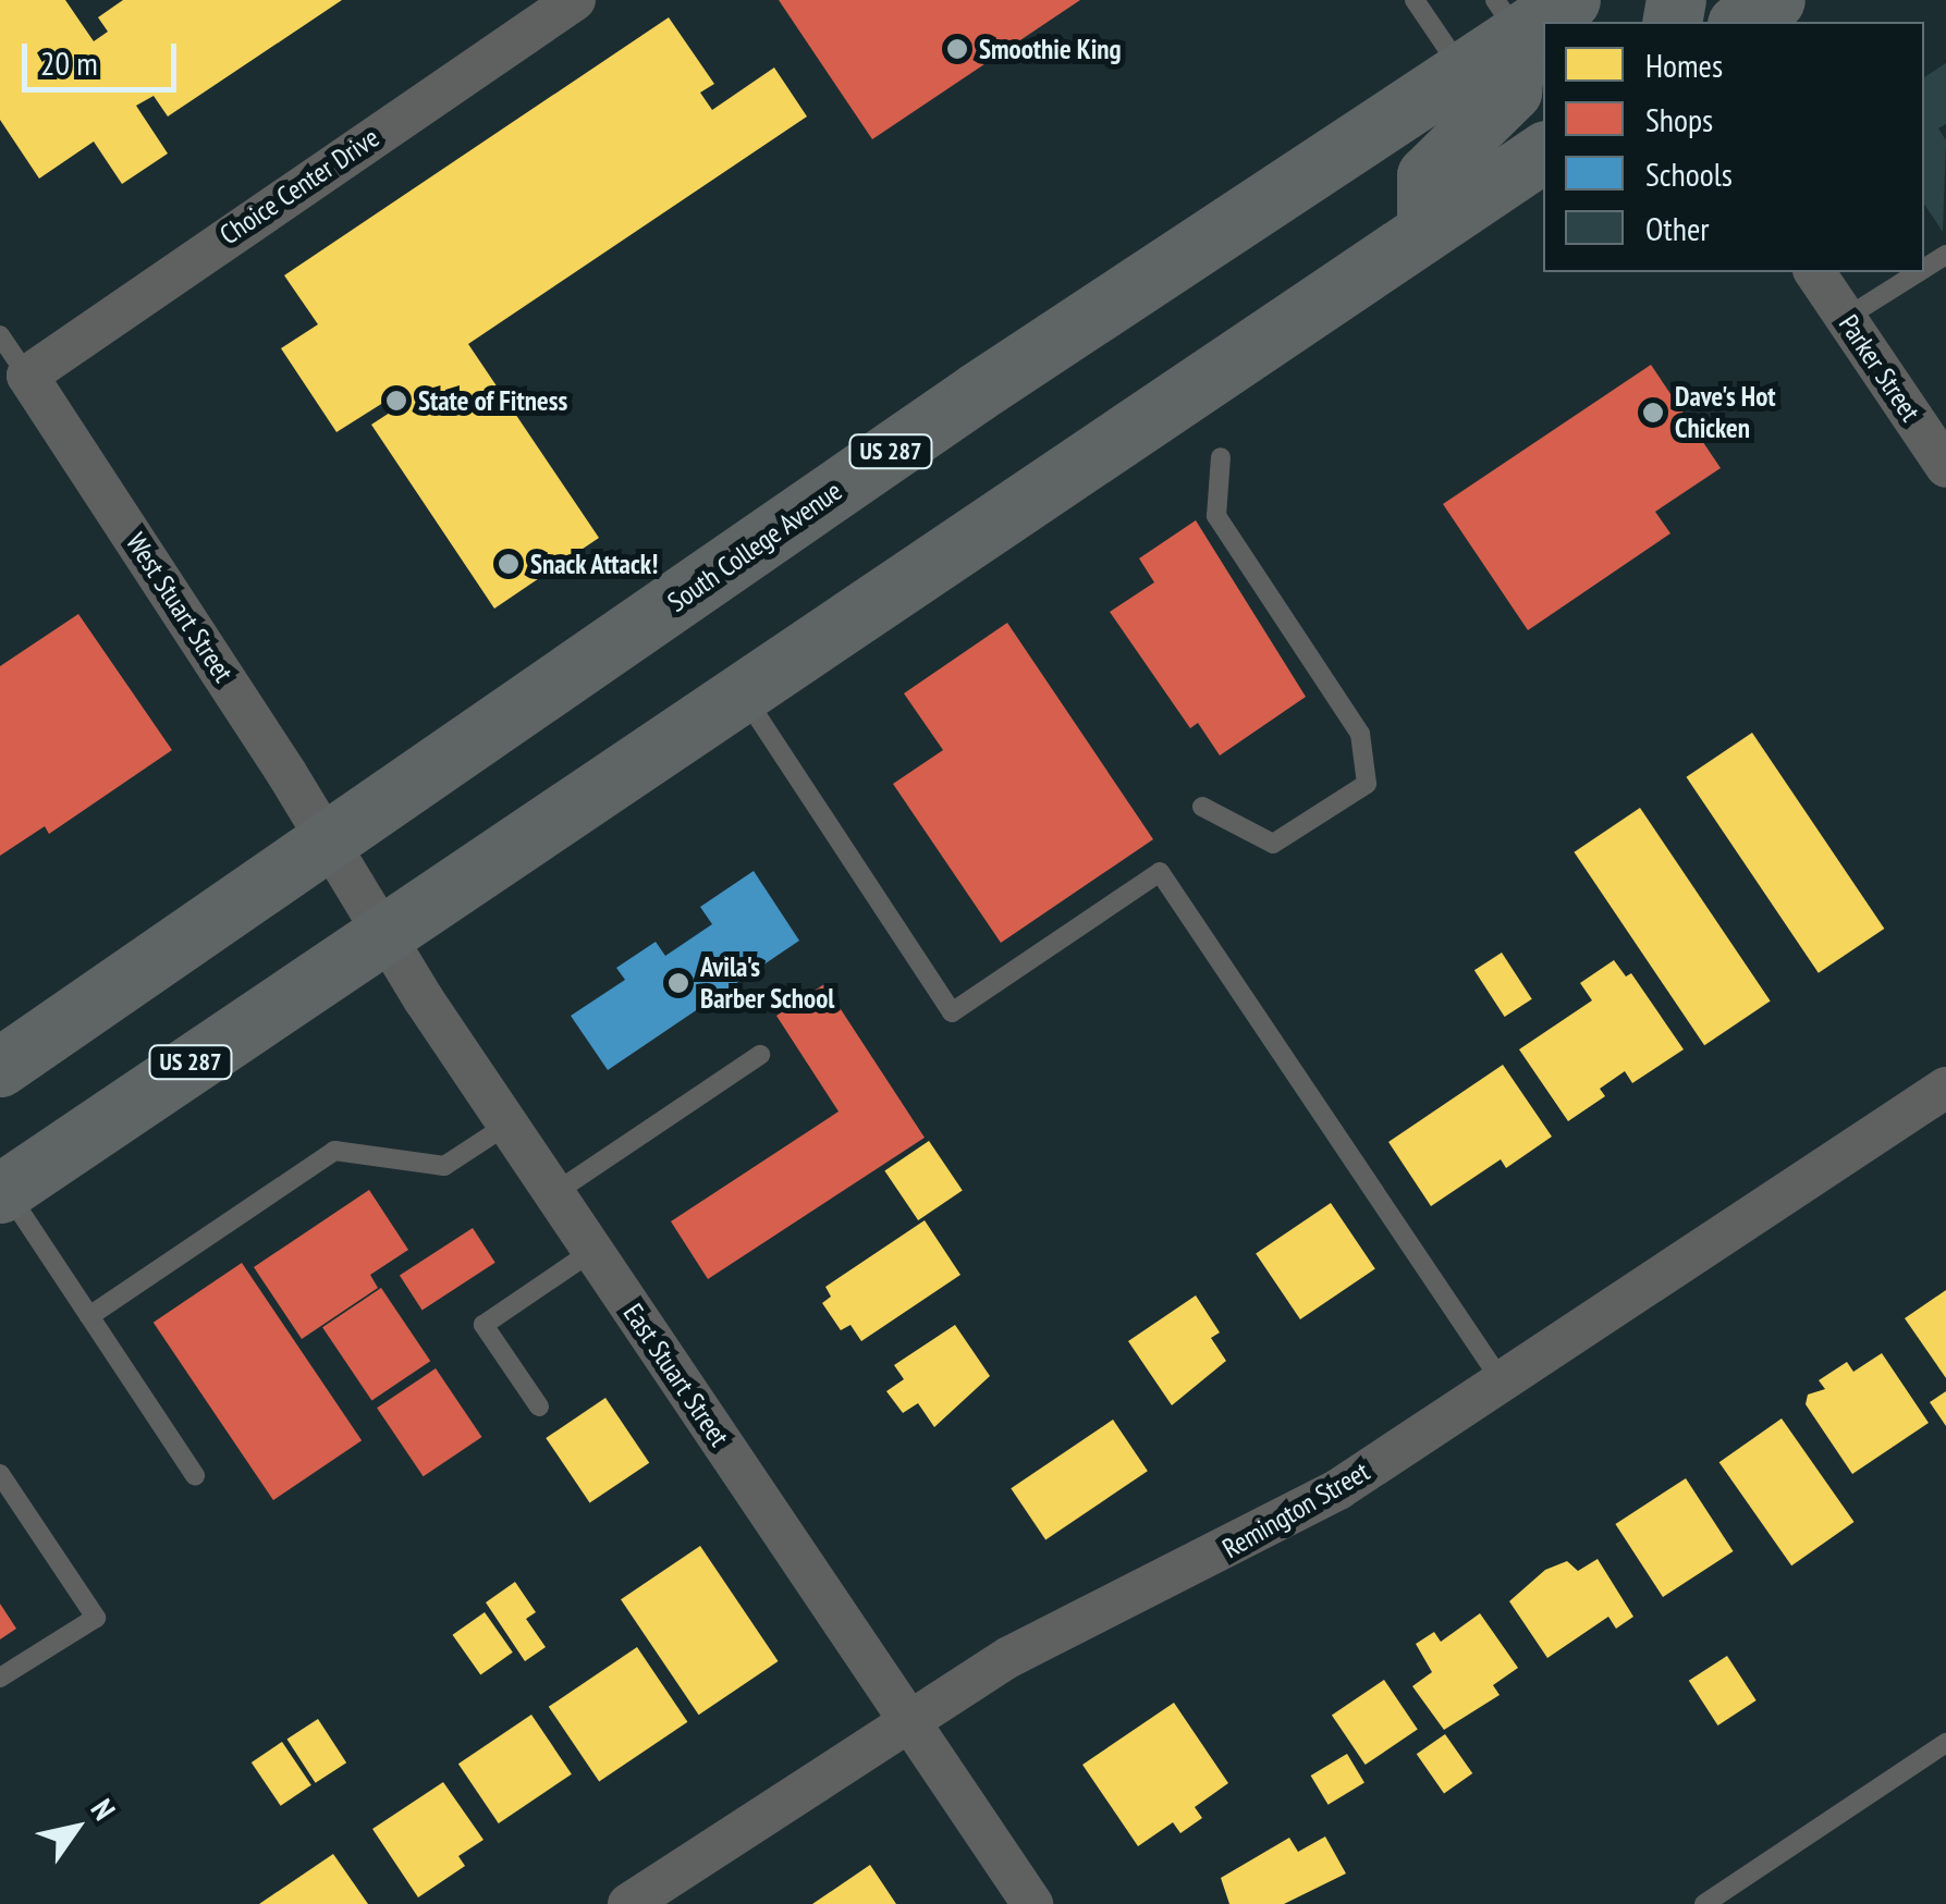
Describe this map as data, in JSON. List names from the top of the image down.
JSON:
{
  "streets": {
    "highway": ["US 287", "South College Avenue"],
    "street": [
      "Choice Center Drive",
      "Parker Street",
      "West Stuart Street",
      "East Stuart Street",
      "Remington Street"
    ]
  },
  "crossings": [
    ["Choice Center Drive", "West Stuart Street"],
    ["US 287", "East Stuart Street"],
    ["South College Avenue", "West Stuart Street"],
    ["South College Avenue", "East Stuart Street"],
    ["West Stuart Street", "East Stuart Street"],
    ["East Stuart Street", "Remington Street"]
  ],
  "places": [
    "Smoothie King",
    "State of Fitness",
    "Dave's Hot Chicken",
    "Snack Attack!",
    "Avila's Barber School"
  ],
  "legend": [
    "Homes",
    "Shops",
    "Schools",
    "Other"
  ],
  "scale_bar": "20 m",
  "north": "top right"
}
